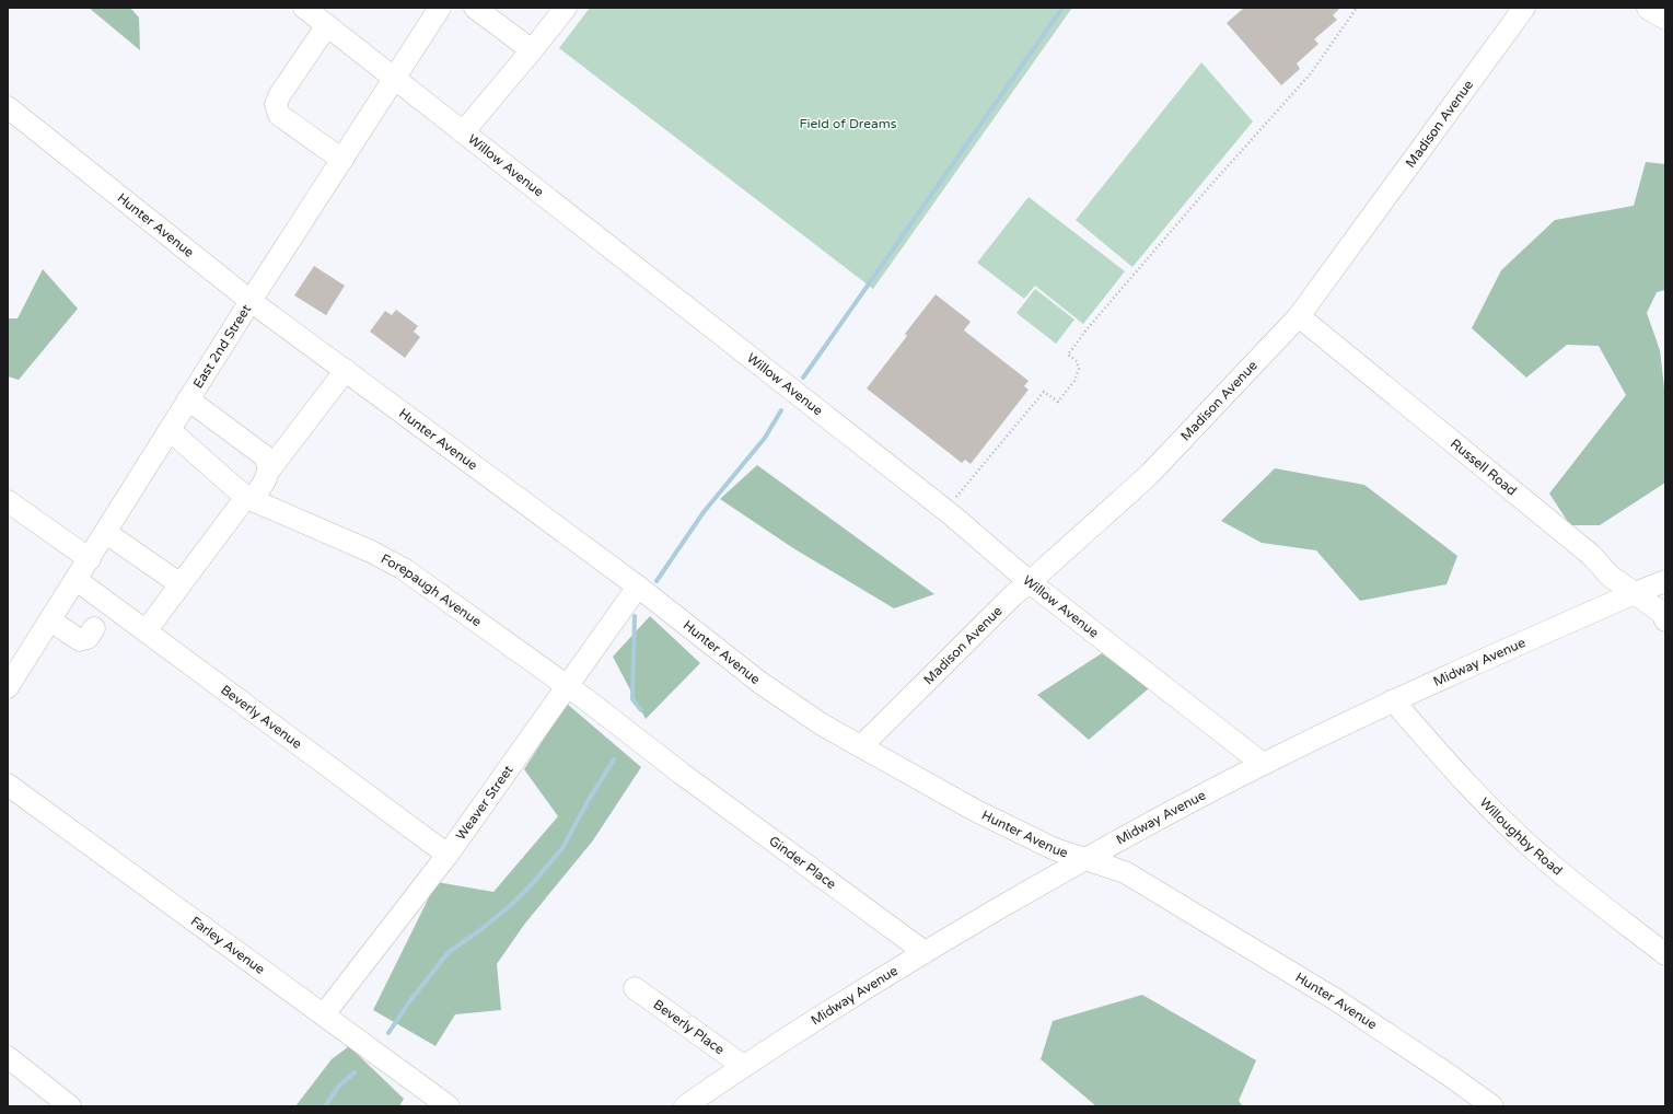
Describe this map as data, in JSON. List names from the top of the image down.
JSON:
{
  "streets": {
    "street": [
      "Madison Avenue",
      "Willow Avenue",
      "Hunter Avenue",
      "East 2nd Street",
      "Russell Road",
      "Forepaugh Avenue",
      "Midway Avenue",
      "Beverly Avenue",
      "Weaver Street",
      "Willoughby Road",
      "Ginder Place",
      "Farley Avenue",
      "Beverly Place"
    ]
  },
  "crossings": [
    ["Madison Avenue", "Willow Avenue"],
    ["Madison Avenue", "Hunter Avenue"],
    ["Madison Avenue", "Russell Road"],
    ["Willow Avenue", "East 2nd Street"],
    ["Willow Avenue", "Midway Avenue"],
    ["Hunter Avenue", "East 2nd Street"],
    ["Hunter Avenue", "Midway Avenue"],
    ["Hunter Avenue", "Weaver Street"],
    ["East 2nd Street", "Forepaugh Avenue"],
    ["East 2nd Street", "Beverly Avenue"],
    ["Russell Road", "Midway Avenue"],
    ["Forepaugh Avenue", "Weaver Street"],
    ["Forepaugh Avenue", "Ginder Place"],
    ["Midway Avenue", "Willoughby Road"],
    ["Midway Avenue", "Ginder Place"],
    ["Midway Avenue", "Beverly Place"],
    ["Beverly Avenue", "Weaver Street"],
    ["Weaver Street", "Farley Avenue"]
  ],
  "parks": ["Field of Dreams"]
}
